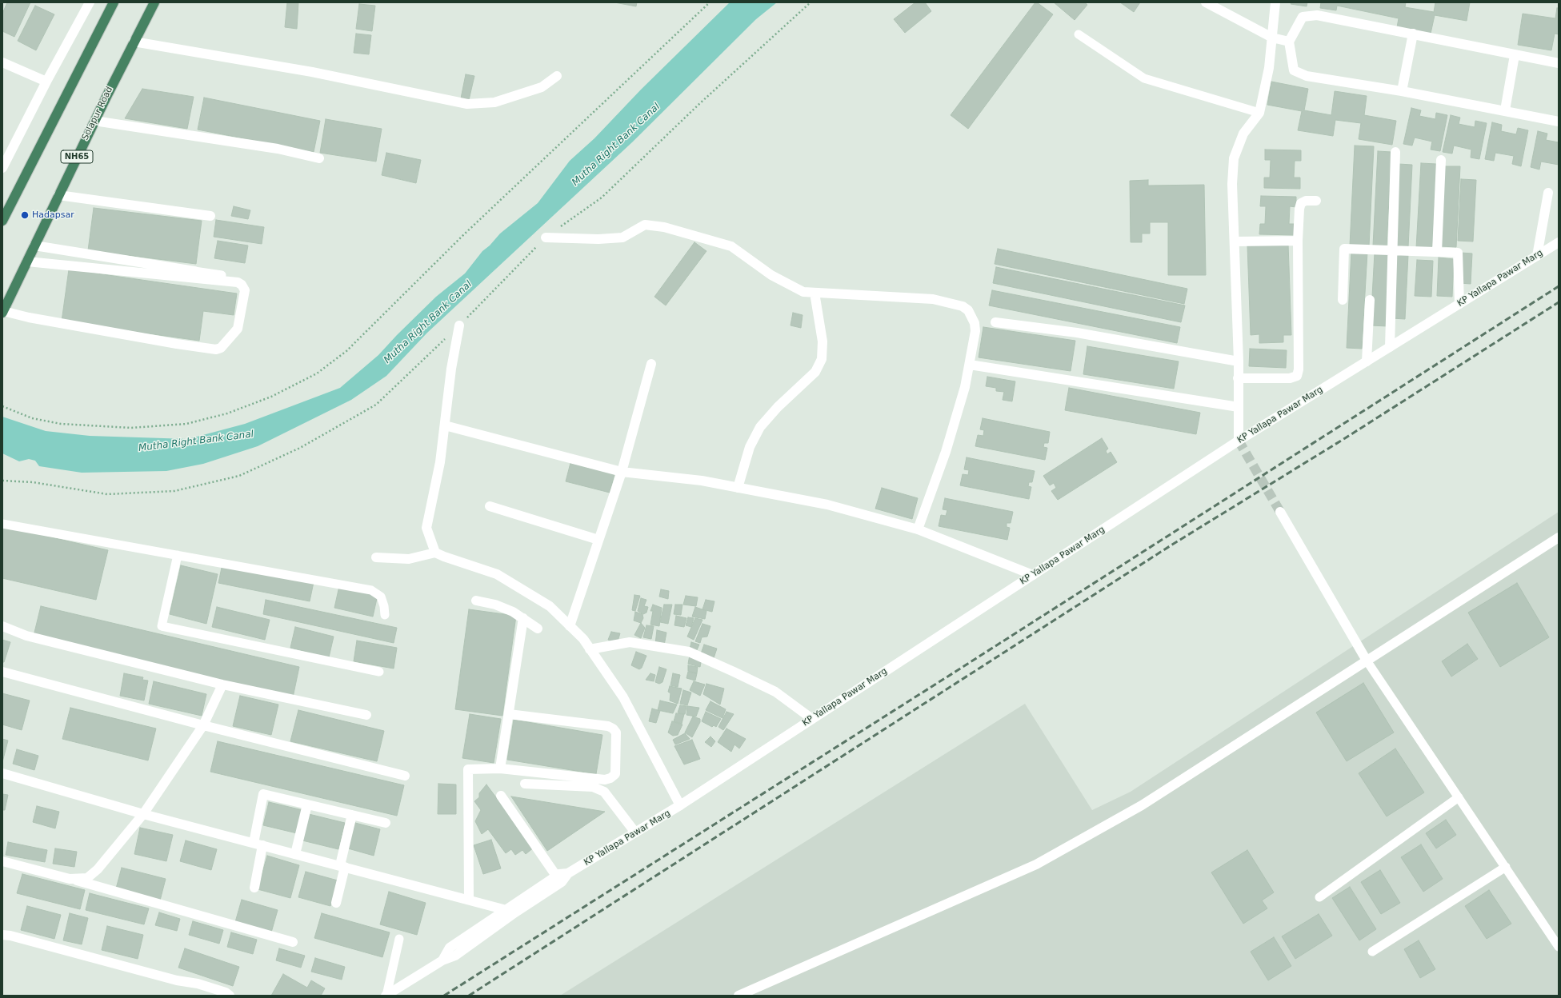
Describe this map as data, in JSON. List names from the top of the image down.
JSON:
{
  "streets": {
    "highway": ["Solapur Road", "NH65"],
    "street": ["KP Yallapa Pawar Marg"]
  },
  "water": ["Mutha Right Bank Canal"],
  "places": ["Hadapsar"]
}
